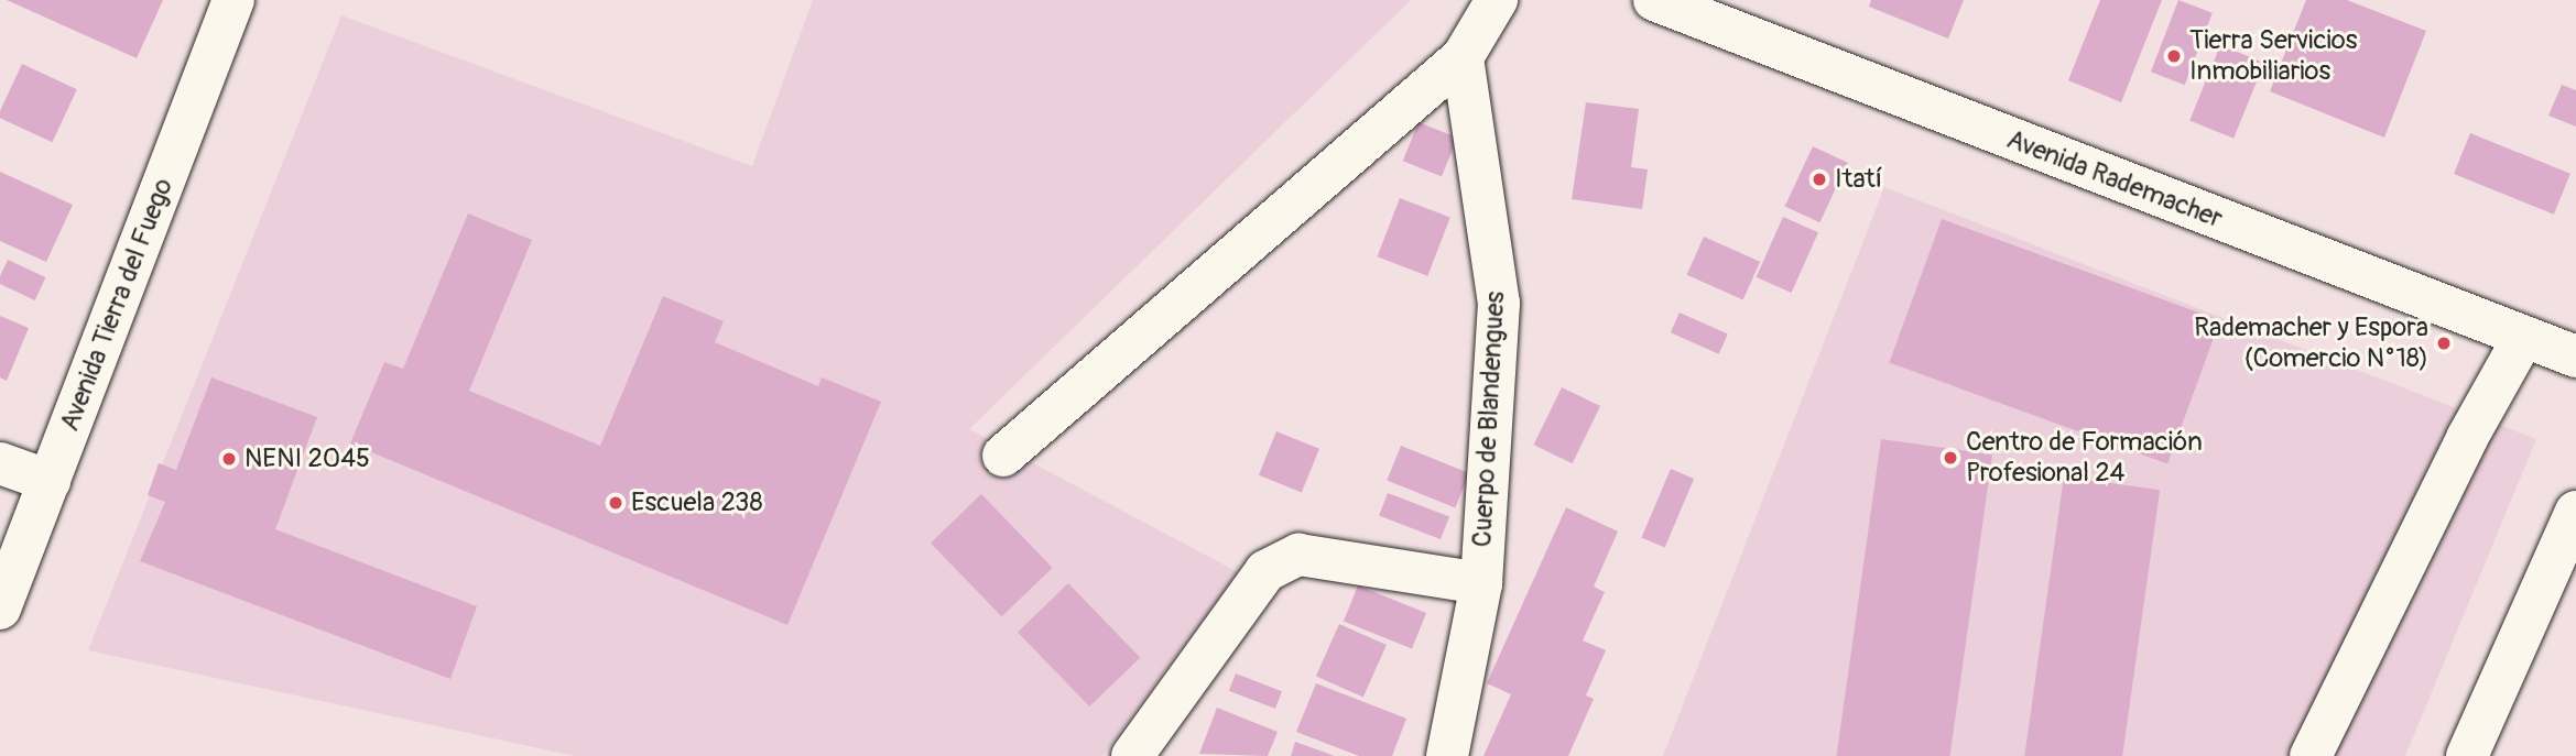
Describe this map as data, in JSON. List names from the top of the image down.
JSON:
{
  "streets": {
    "main road": ["Avenida Rademacher", "Avenida Tierra del Fuego", "Cuerpo de Blandengues"]
  },
  "places": [
    "Tierra Servicios Inmobiliarios",
    "Itatí",
    "Rademacher y Espora (Comercio N°18)",
    "Centro de Formación Profesional 24",
    "NENI 2045",
    "Escuela 238"
  ]
}
